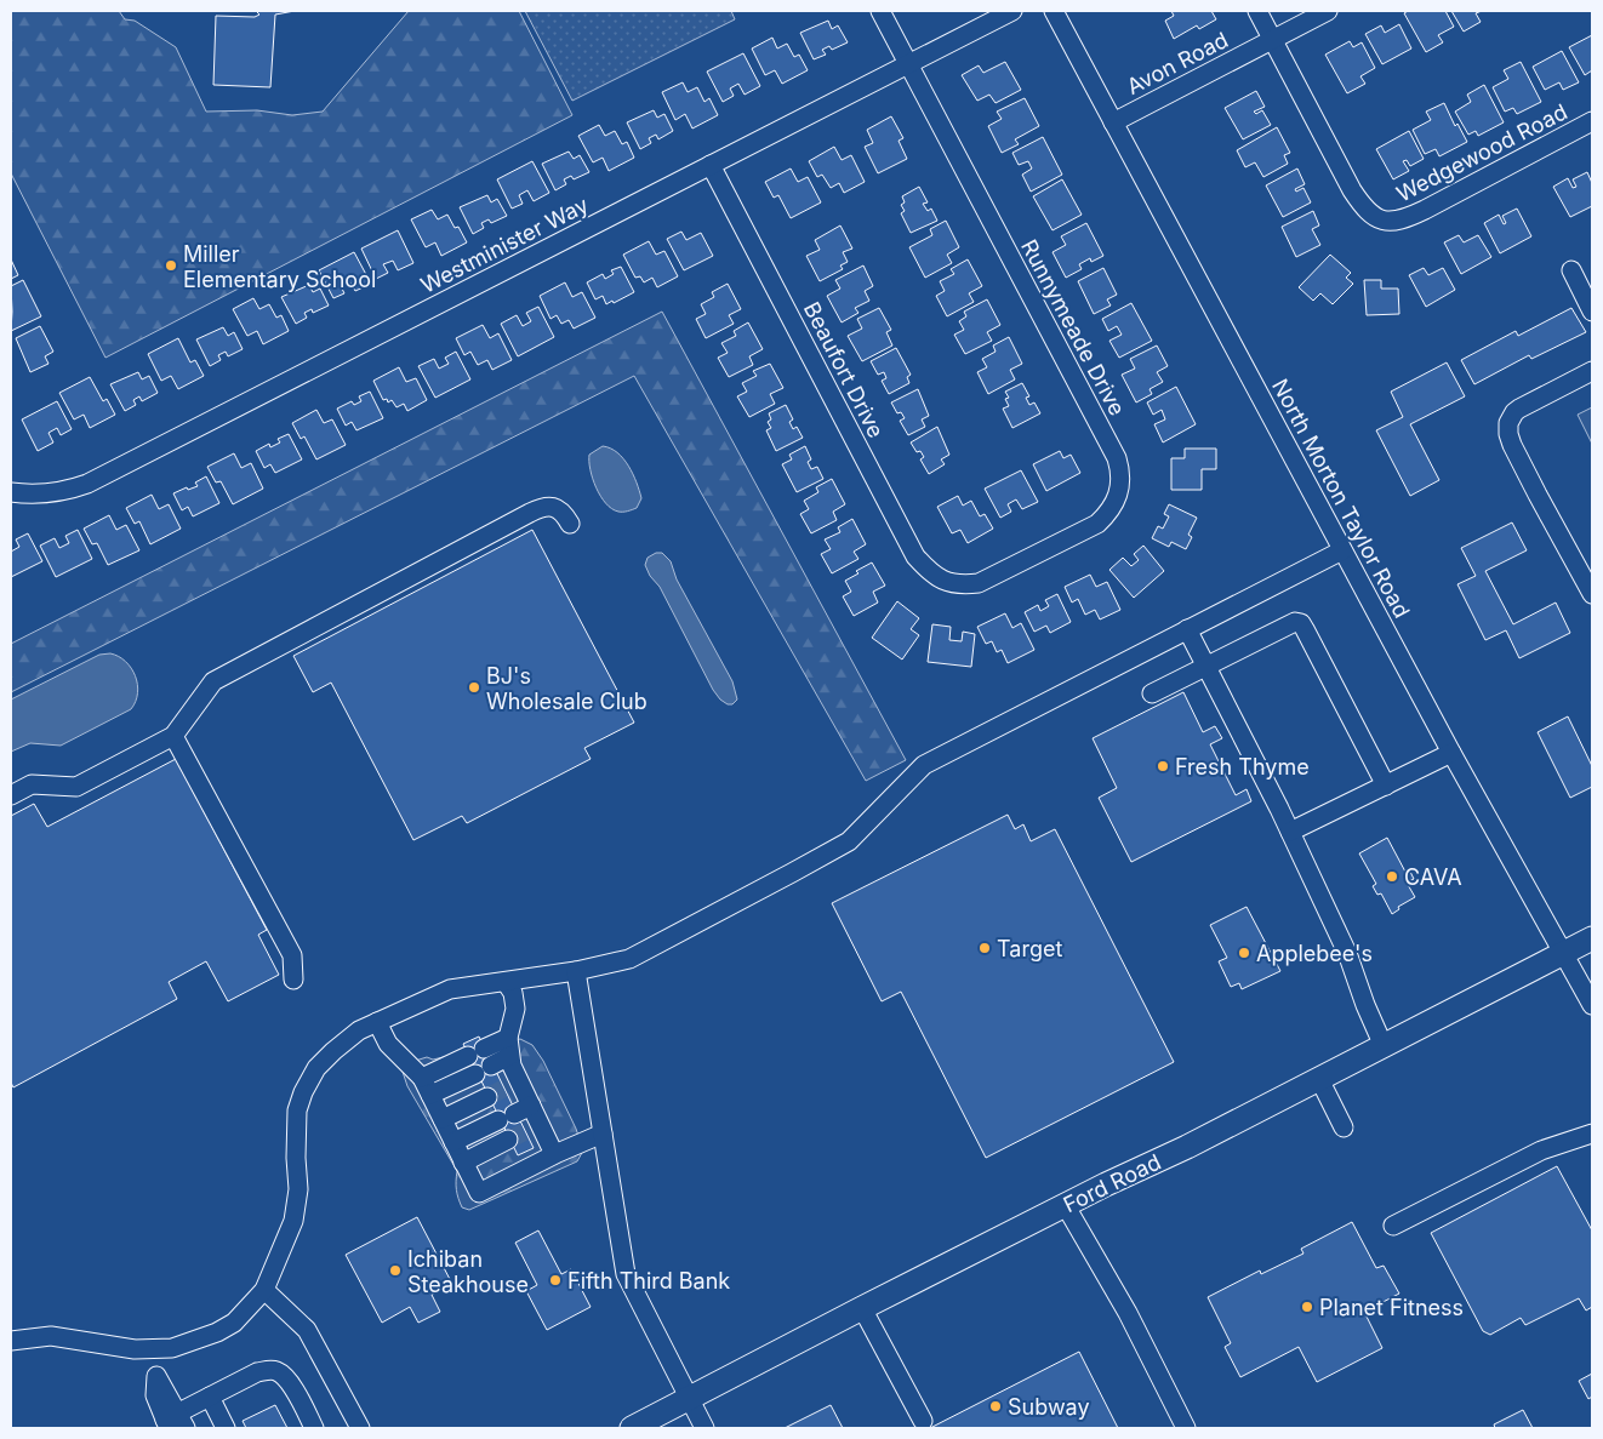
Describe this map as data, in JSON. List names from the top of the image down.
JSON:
{
  "streets": {
    "main road": ["Ford Road"],
    "street": [
      "Avon Road",
      "Wedgewood Road",
      "Westminister Way",
      "Runnymeade Drive",
      "Beaufort Drive",
      "North Morton Taylor Road"
    ]
  },
  "crossings": [
    ["Avon Road", "Wedgewood Road"],
    ["Avon Road", "North Morton Taylor Road"],
    ["Westminister Way", "Runnymeade Drive"],
    ["Westminister Way", "Beaufort Drive"],
    ["Runnymeade Drive", "Beaufort Drive"],
    ["North Morton Taylor Road", "Ford Road"]
  ],
  "places": [
    "Miller Elementary School",
    "BJ's Wholesale Club",
    "Fresh Thyme",
    "CAVA",
    "Target",
    "Applebee's",
    "Ichiban Steakhouse",
    "Fifth Third Bank",
    "Planet Fitness",
    "Subway"
  ]
}
